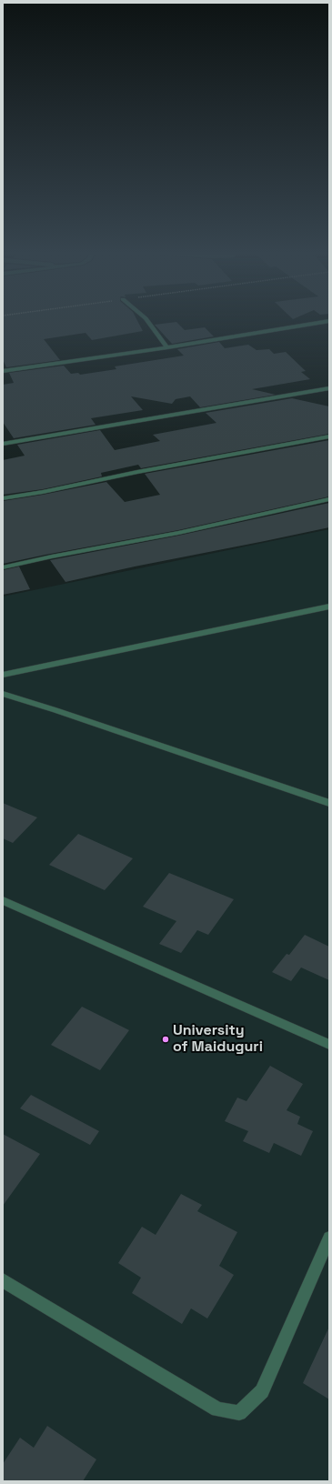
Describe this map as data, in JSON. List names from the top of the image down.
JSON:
{
  "places": ["University of Maiduguri"]
}
